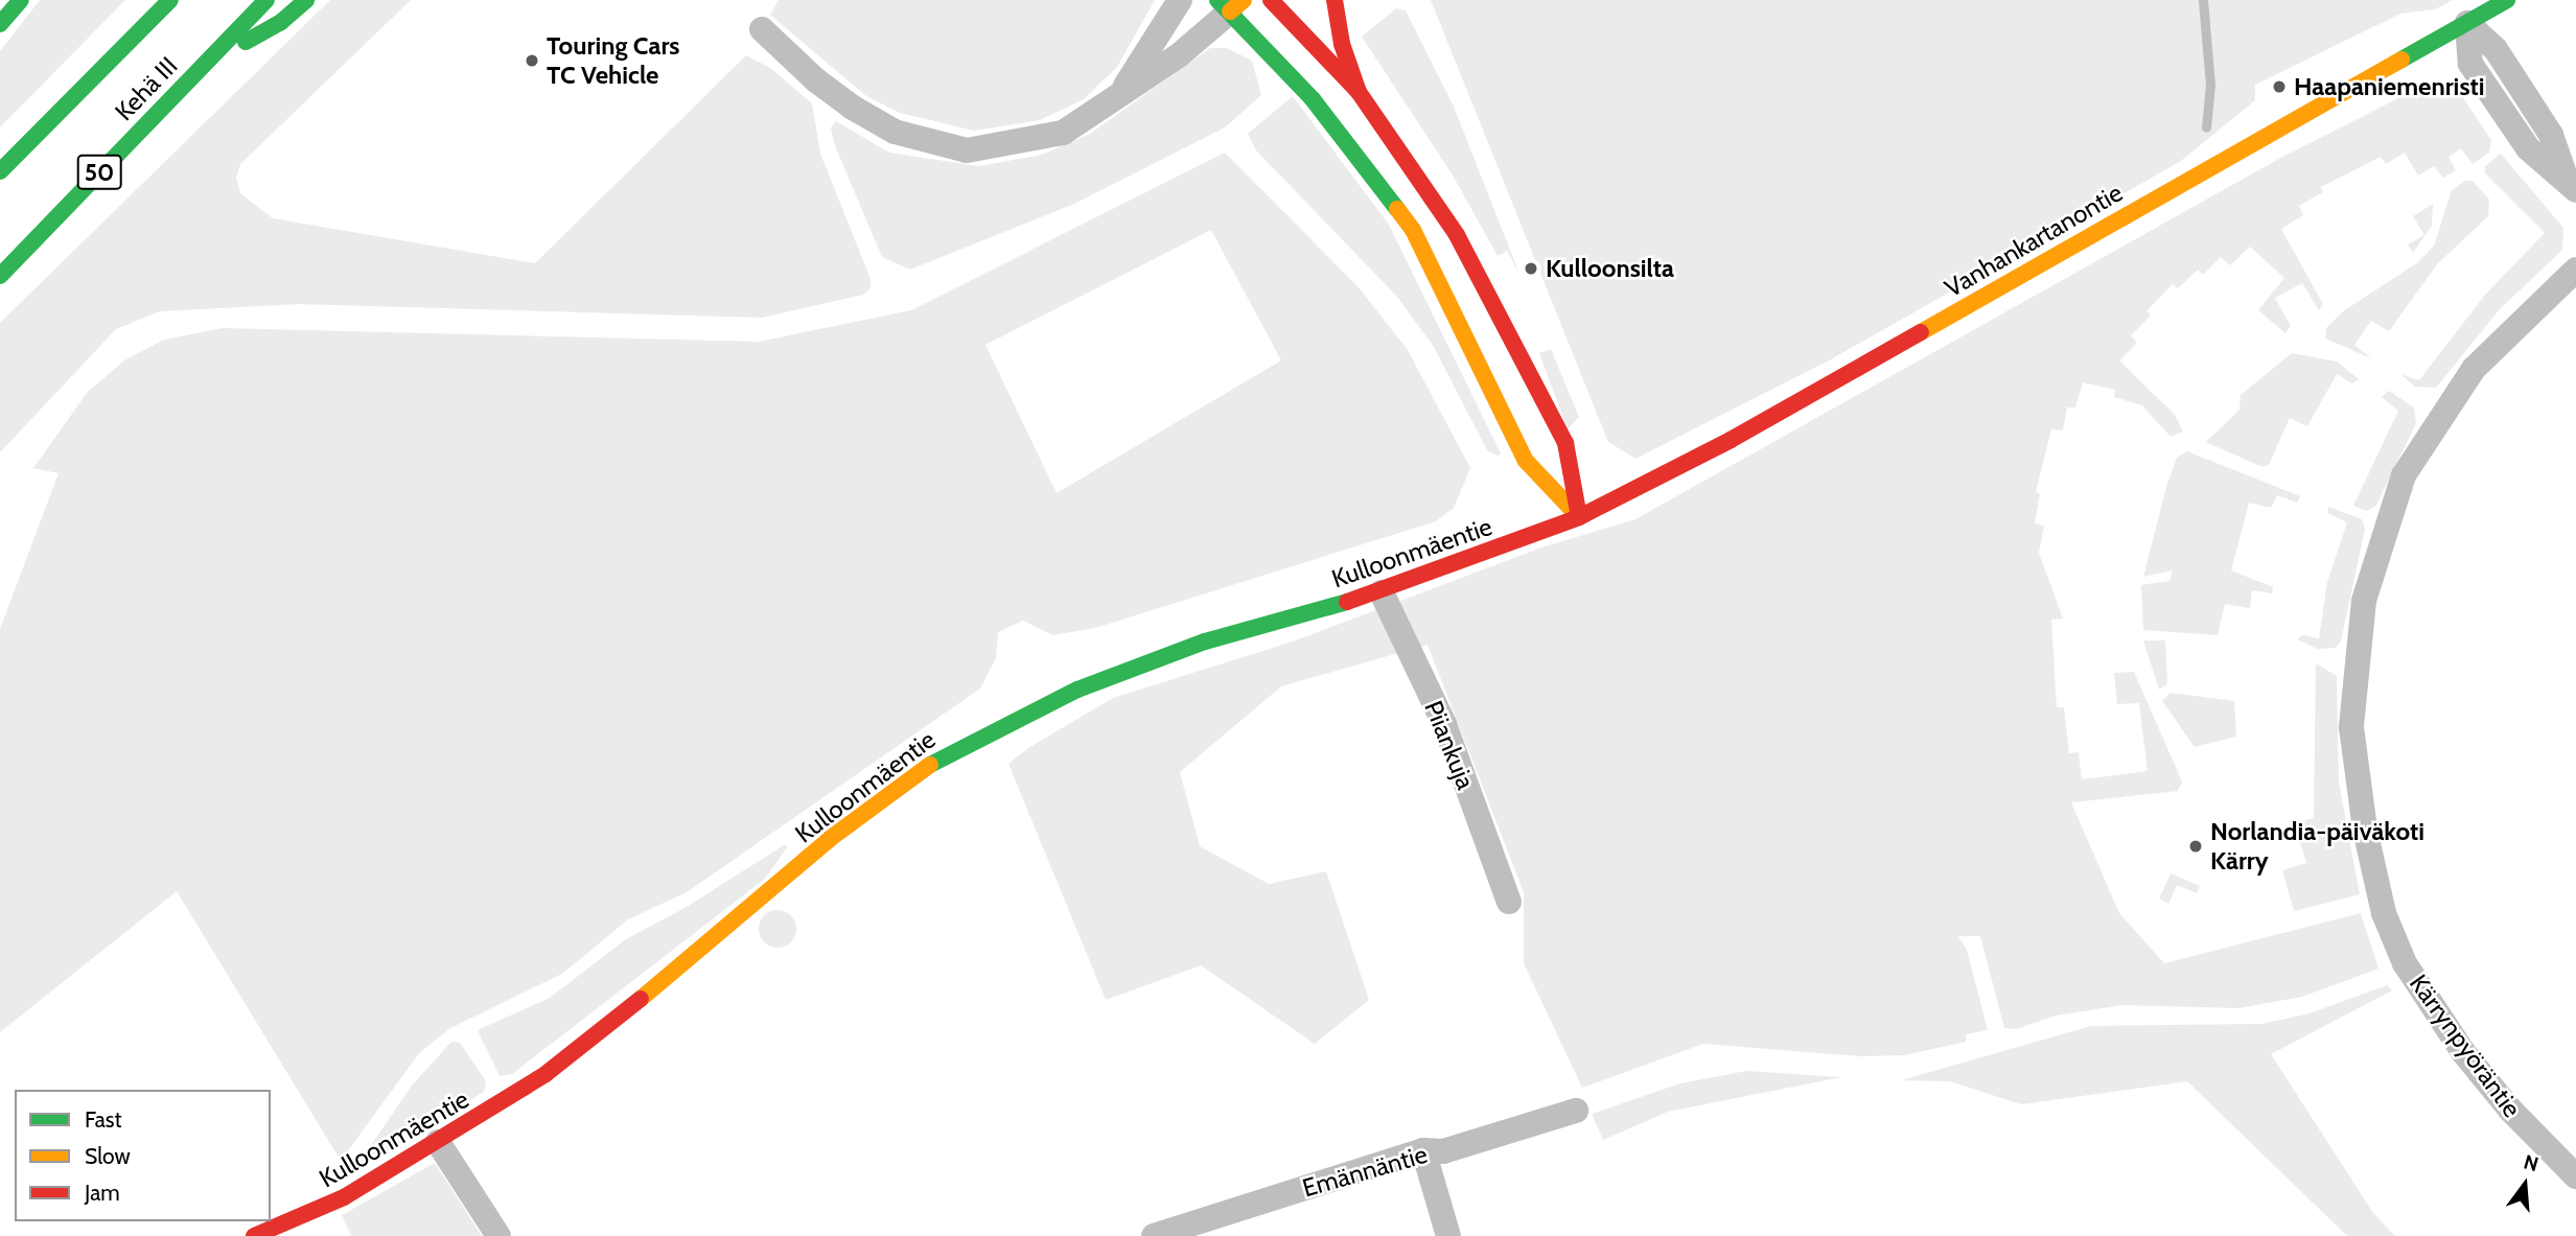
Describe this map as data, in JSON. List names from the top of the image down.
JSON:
{
  "streets": {
    "main road": [
      "Kehä III",
      "50",
      "Vanhankartanontie",
      "Kulloonmäentie"
    ],
    "street": ["Piiankuja", "Kärrynpyöräntie", "Emännäntie"]
  },
  "crossings": [
    ["Vanhankartanontie", "Kulloonmäentie"],
    ["Kulloonmäentie", "Piiankuja"]
  ],
  "places": [
    "Touring Cars TC Vehicle",
    "Haapaniemenristi",
    "Kulloonsilta",
    "Norlandia-päiväkoti Kärry"
  ],
  "legend": ["Fast", "Slow", "Jam"],
  "north": "top"
}
